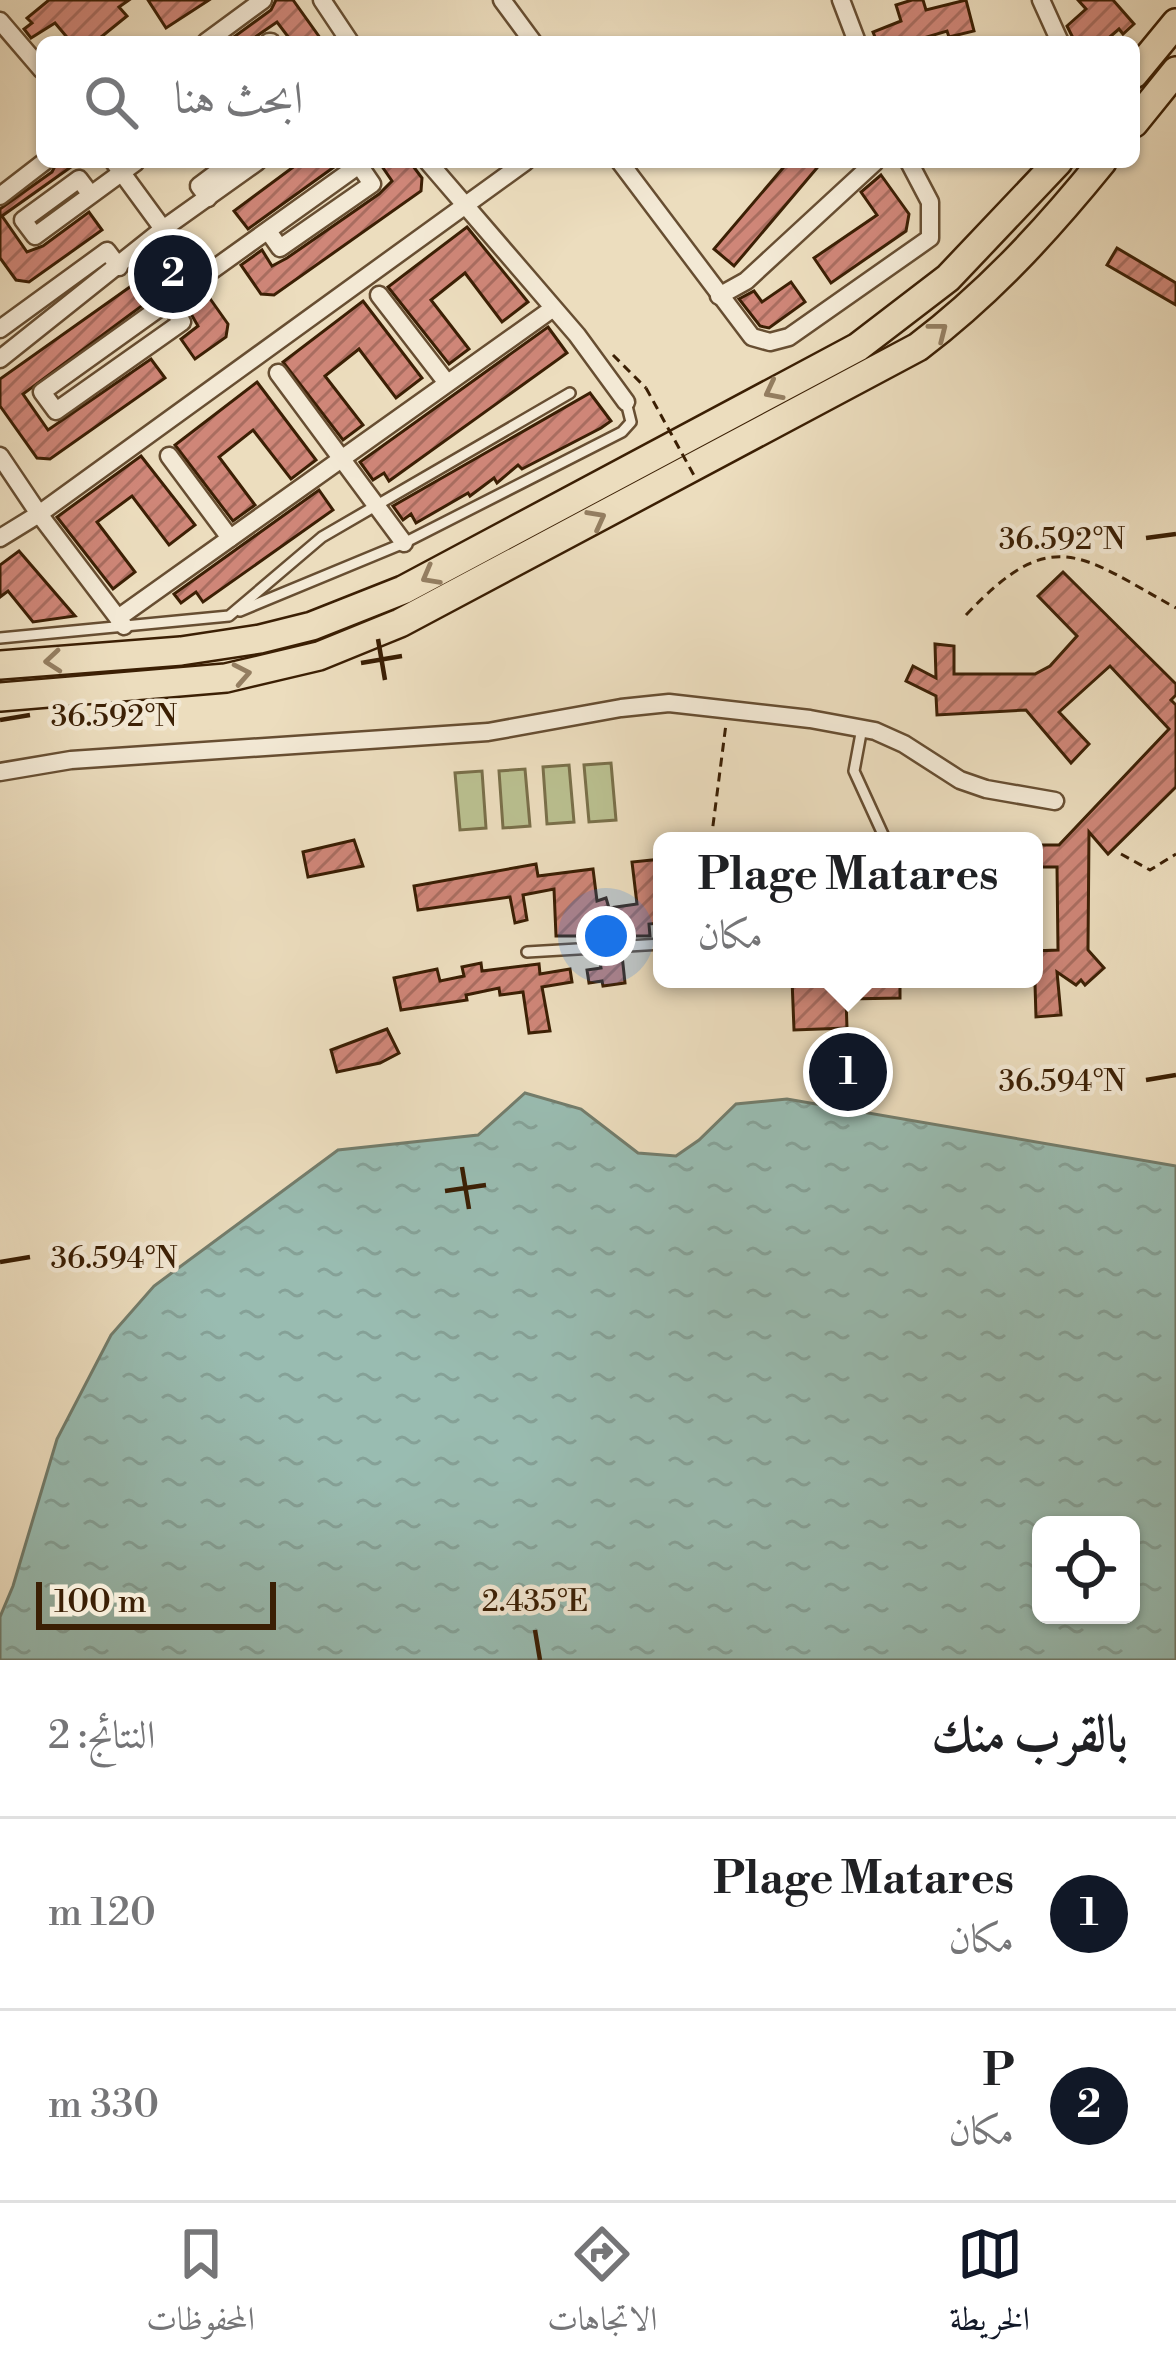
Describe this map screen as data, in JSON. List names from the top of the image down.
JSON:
{
  "scale_bar": "100 m",
  "page": {
    "search": "ابحث هنا",
    "pins": ["2", "1"],
    "popup": ["Plage Matares", "مكان"],
    "scale": "100 m",
    "heading": ["بالقرب منك", "النتائج: 2"],
    "list": [
      {
        "mark": "1",
        "name": "Plage Matares",
        "note": "مكان",
        "value": "120 m"
      },
      {
        "mark": "2",
        "name": "P",
        "note": "مكان",
        "value": "330 m"
      }
    ],
    "nav": ["الخريطة", "الاتجاهات", "المحفوظات"]
  },
  "coordinates": ["36.592°N", "36.594°N", "2.435°E"]
}
